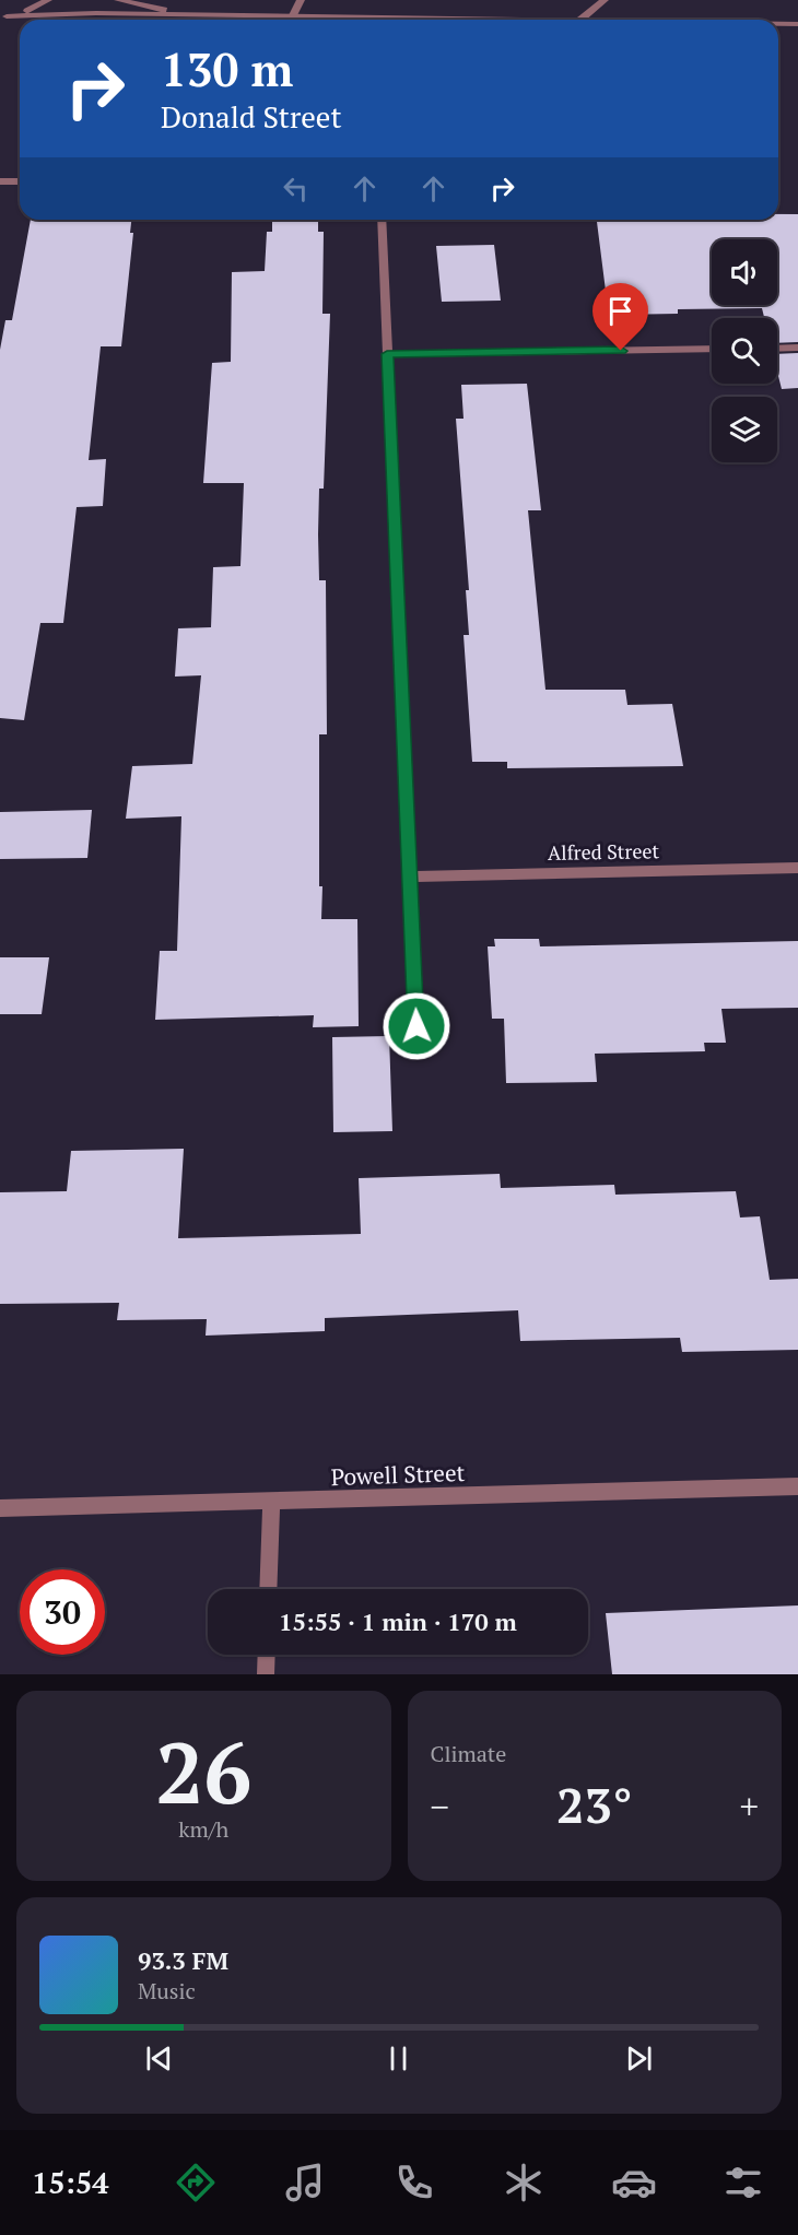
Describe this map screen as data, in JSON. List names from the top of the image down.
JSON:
{
  "streets": {
    "street": ["Alfred Street", "Powell Street"]
  },
  "page": {
    "turn": ["130 m", "Donald Street"],
    "limit": "30",
    "trip": "15:55 · 1 min · 170 m",
    "tile": [
      ["26", "km/h"],
      "Climate"
    ],
    "heat": ["−", "23°", "+"],
    "song": ["93.3 FM", "Music"],
    "tabs": "15:54"
  }
}
